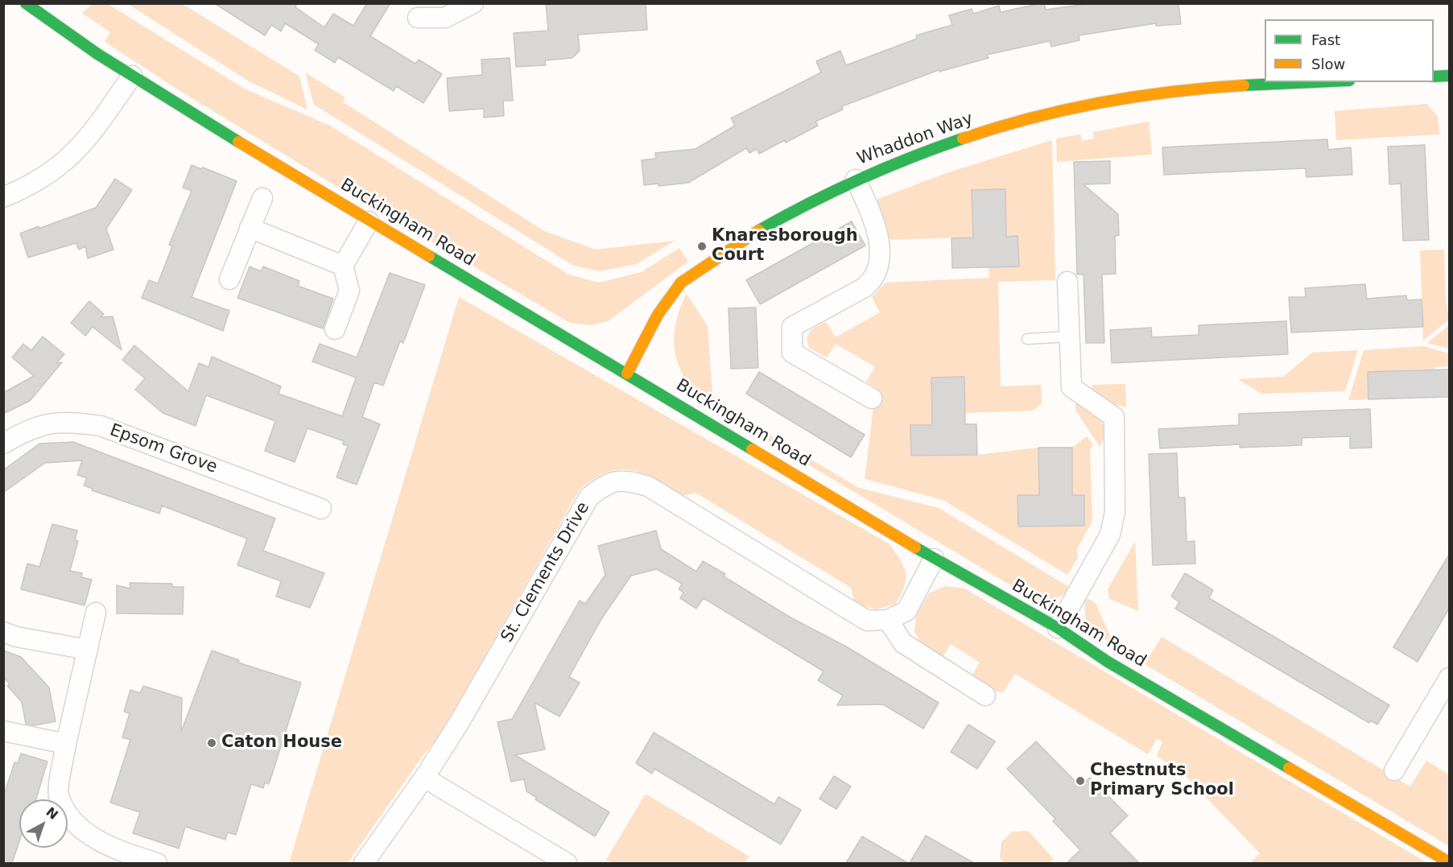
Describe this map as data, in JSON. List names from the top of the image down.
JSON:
{
  "streets": {
    "main road": ["Whaddon Way", "Buckingham Road"],
    "street": ["Epsom Grove", "St. Clements Drive"]
  },
  "crossings": [
    ["Whaddon Way", "Buckingham Road"]
  ],
  "places": ["Knaresborough Court", "Caton House", "Chestnuts Primary School"],
  "legend": ["Fast", "Slow"],
  "north": "top right"
}
